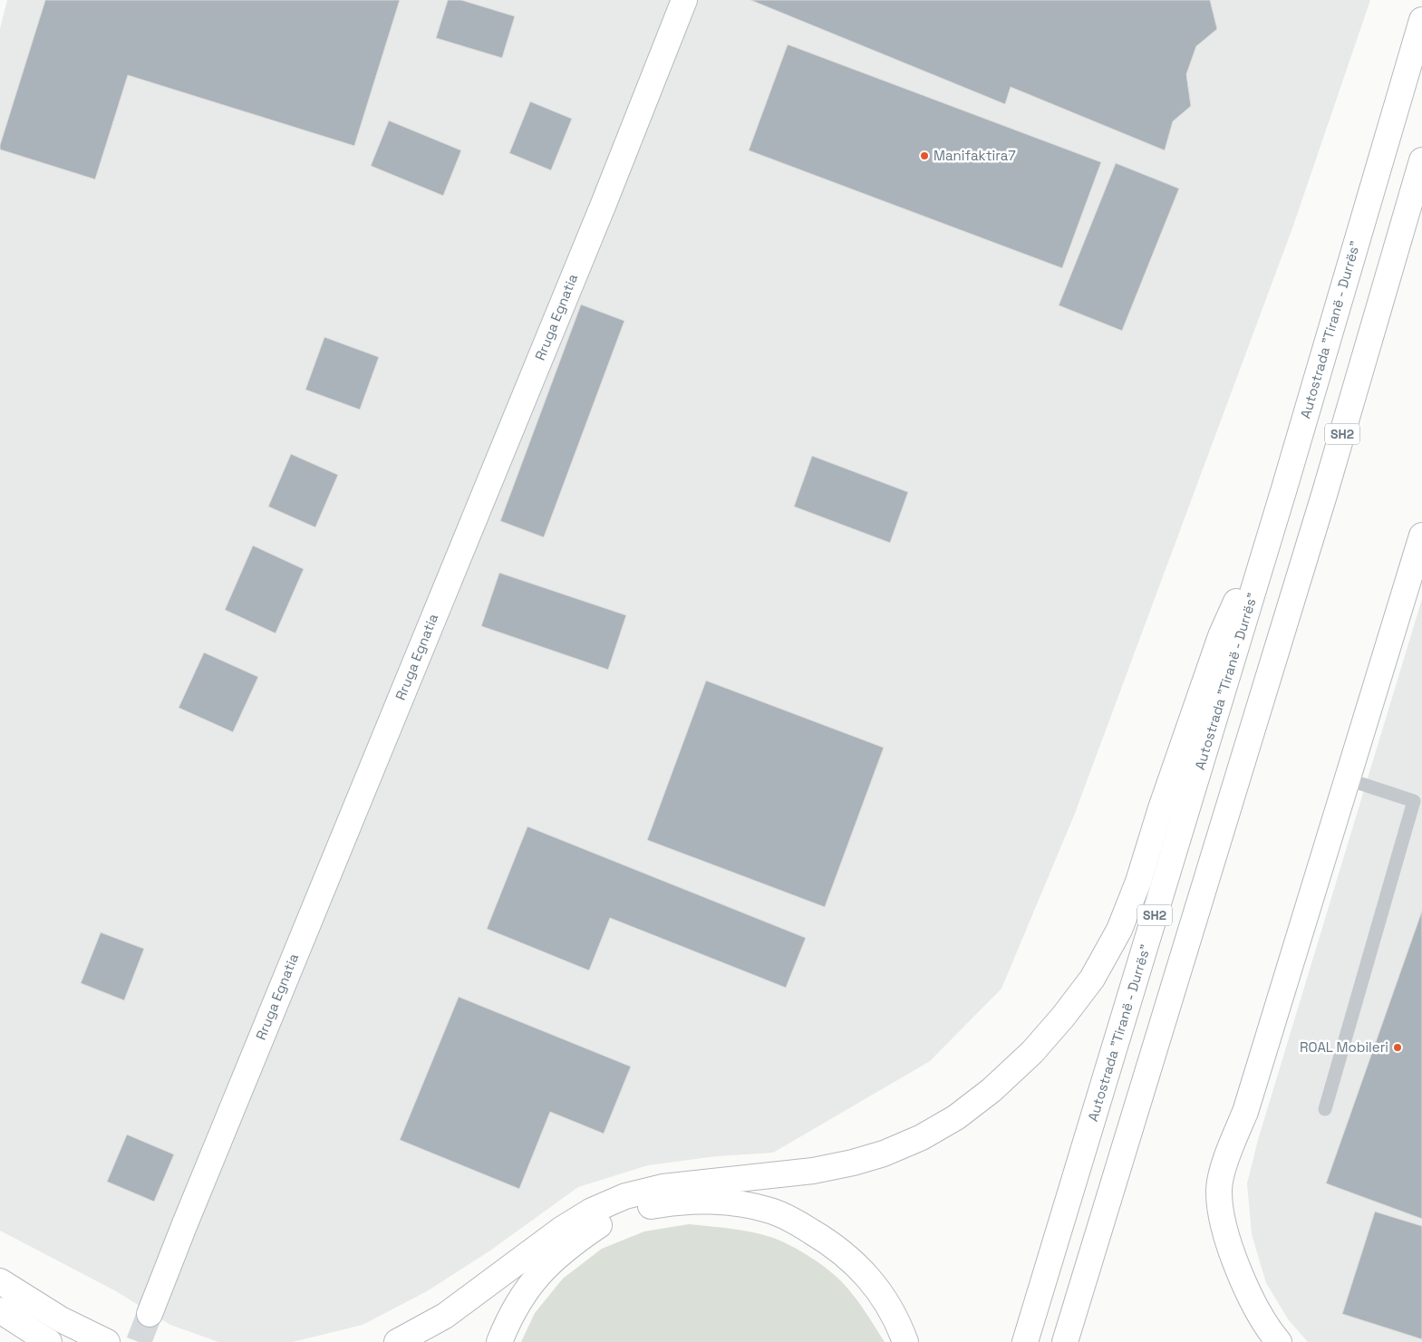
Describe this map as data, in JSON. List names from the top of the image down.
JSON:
{
  "streets": {
    "main road": ["Rruga Egnatia", "Autostrada \"Tiranë - Durrës\"", "SH2"]
  },
  "places": ["Manifaktira7", "ROAL Mobileri"]
}
